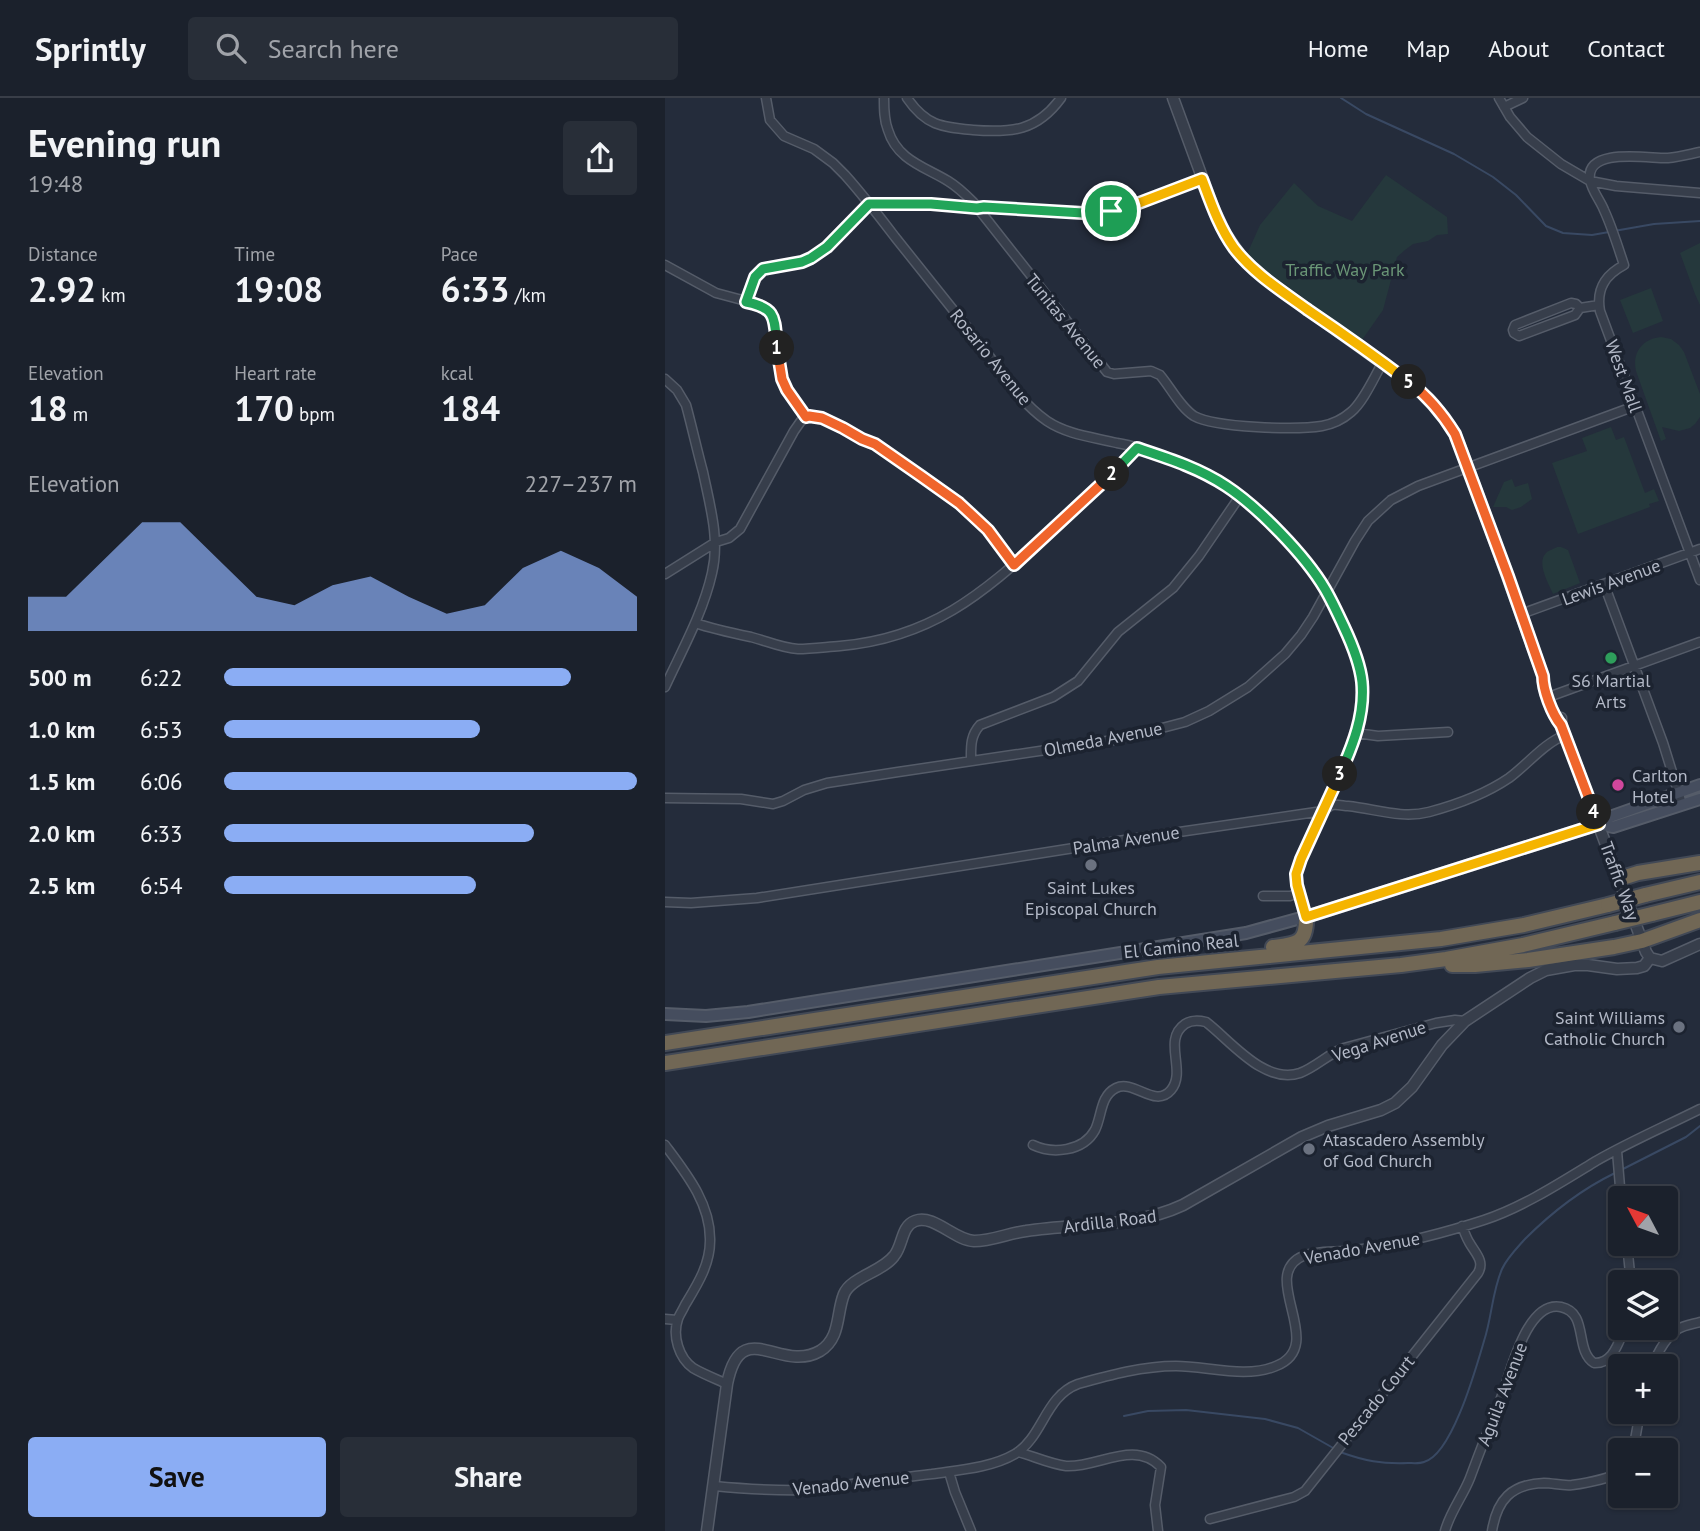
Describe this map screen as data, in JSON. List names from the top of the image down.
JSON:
{
  "streets": {
    "highway": ["El Camino Real"],
    "street": [
      "Tunitas Avenue",
      "Rosario Avenue",
      "West Mall",
      "Lewis Avenue",
      "Olmeda Avenue",
      "Palma Avenue",
      "Traffic Way",
      "Vega Avenue",
      "Ardilla Road",
      "Venado Avenue",
      "Aguila Avenue",
      "Pescado Court"
    ]
  },
  "crossings": [
    ["Tunitas Avenue", "Traffic Way"],
    ["Rosario Avenue", "Olmeda Avenue"],
    ["Rosario Avenue", "Palma Avenue"],
    ["Rosario Avenue", "El Camino Real"],
    ["West Mall", "Lewis Avenue"],
    ["West Mall", "Olmeda Avenue"],
    ["Lewis Avenue", "Traffic Way"],
    ["Olmeda Avenue", "Traffic Way"],
    ["Palma Avenue", "Traffic Way"],
    ["Traffic Way", "El Camino Real"],
    ["Traffic Way", "Ardilla Road"],
    ["Vega Avenue", "Ardilla Road"],
    ["Ardilla Road", "Venado Avenue"],
    ["Venado Avenue", "Pescado Court"]
  ],
  "parks": ["Traffic Way Park"],
  "places": [
    "S6 Martial Arts",
    "Carlton Hotel",
    "Saint Lukes Episcopal Church",
    "Saint Williams Catholic Church",
    "Atascadero Assembly of God Church"
  ],
  "north": "top left",
  "page": {
    "header": "Sprintly",
    "search": "Search here",
    "nav": [
      "Home",
      "Map",
      "About",
      "Contact"
    ],
    "heading": ["Evening run", "19:48"],
    "stats": [
      ["Distance", "2.92 km"],
      ["Time", "19:08"],
      ["Pace", "6:33 /km"],
      ["Elevation", "18 m"],
      ["Heart rate", "170 bpm"],
      ["kcal", "184"]
    ],
    "pins": [
      "1",
      "5",
      "2",
      "3",
      "4"
    ],
    "chart": ["Elevation", "227–237 m"],
    "list": [
      {
        "name": "500 m",
        "note": "6:22"
      },
      {
        "name": "1.0 km",
        "note": "6:53"
      },
      {
        "name": "1.5 km",
        "note": "6:06"
      },
      {
        "name": "2.0 km",
        "note": "6:33"
      },
      {
        "name": "2.5 km",
        "note": "6:54"
      }
    ],
    "map_buttons": ["+", "−"],
    "buttons": ["Save", "Share"]
  }
}
